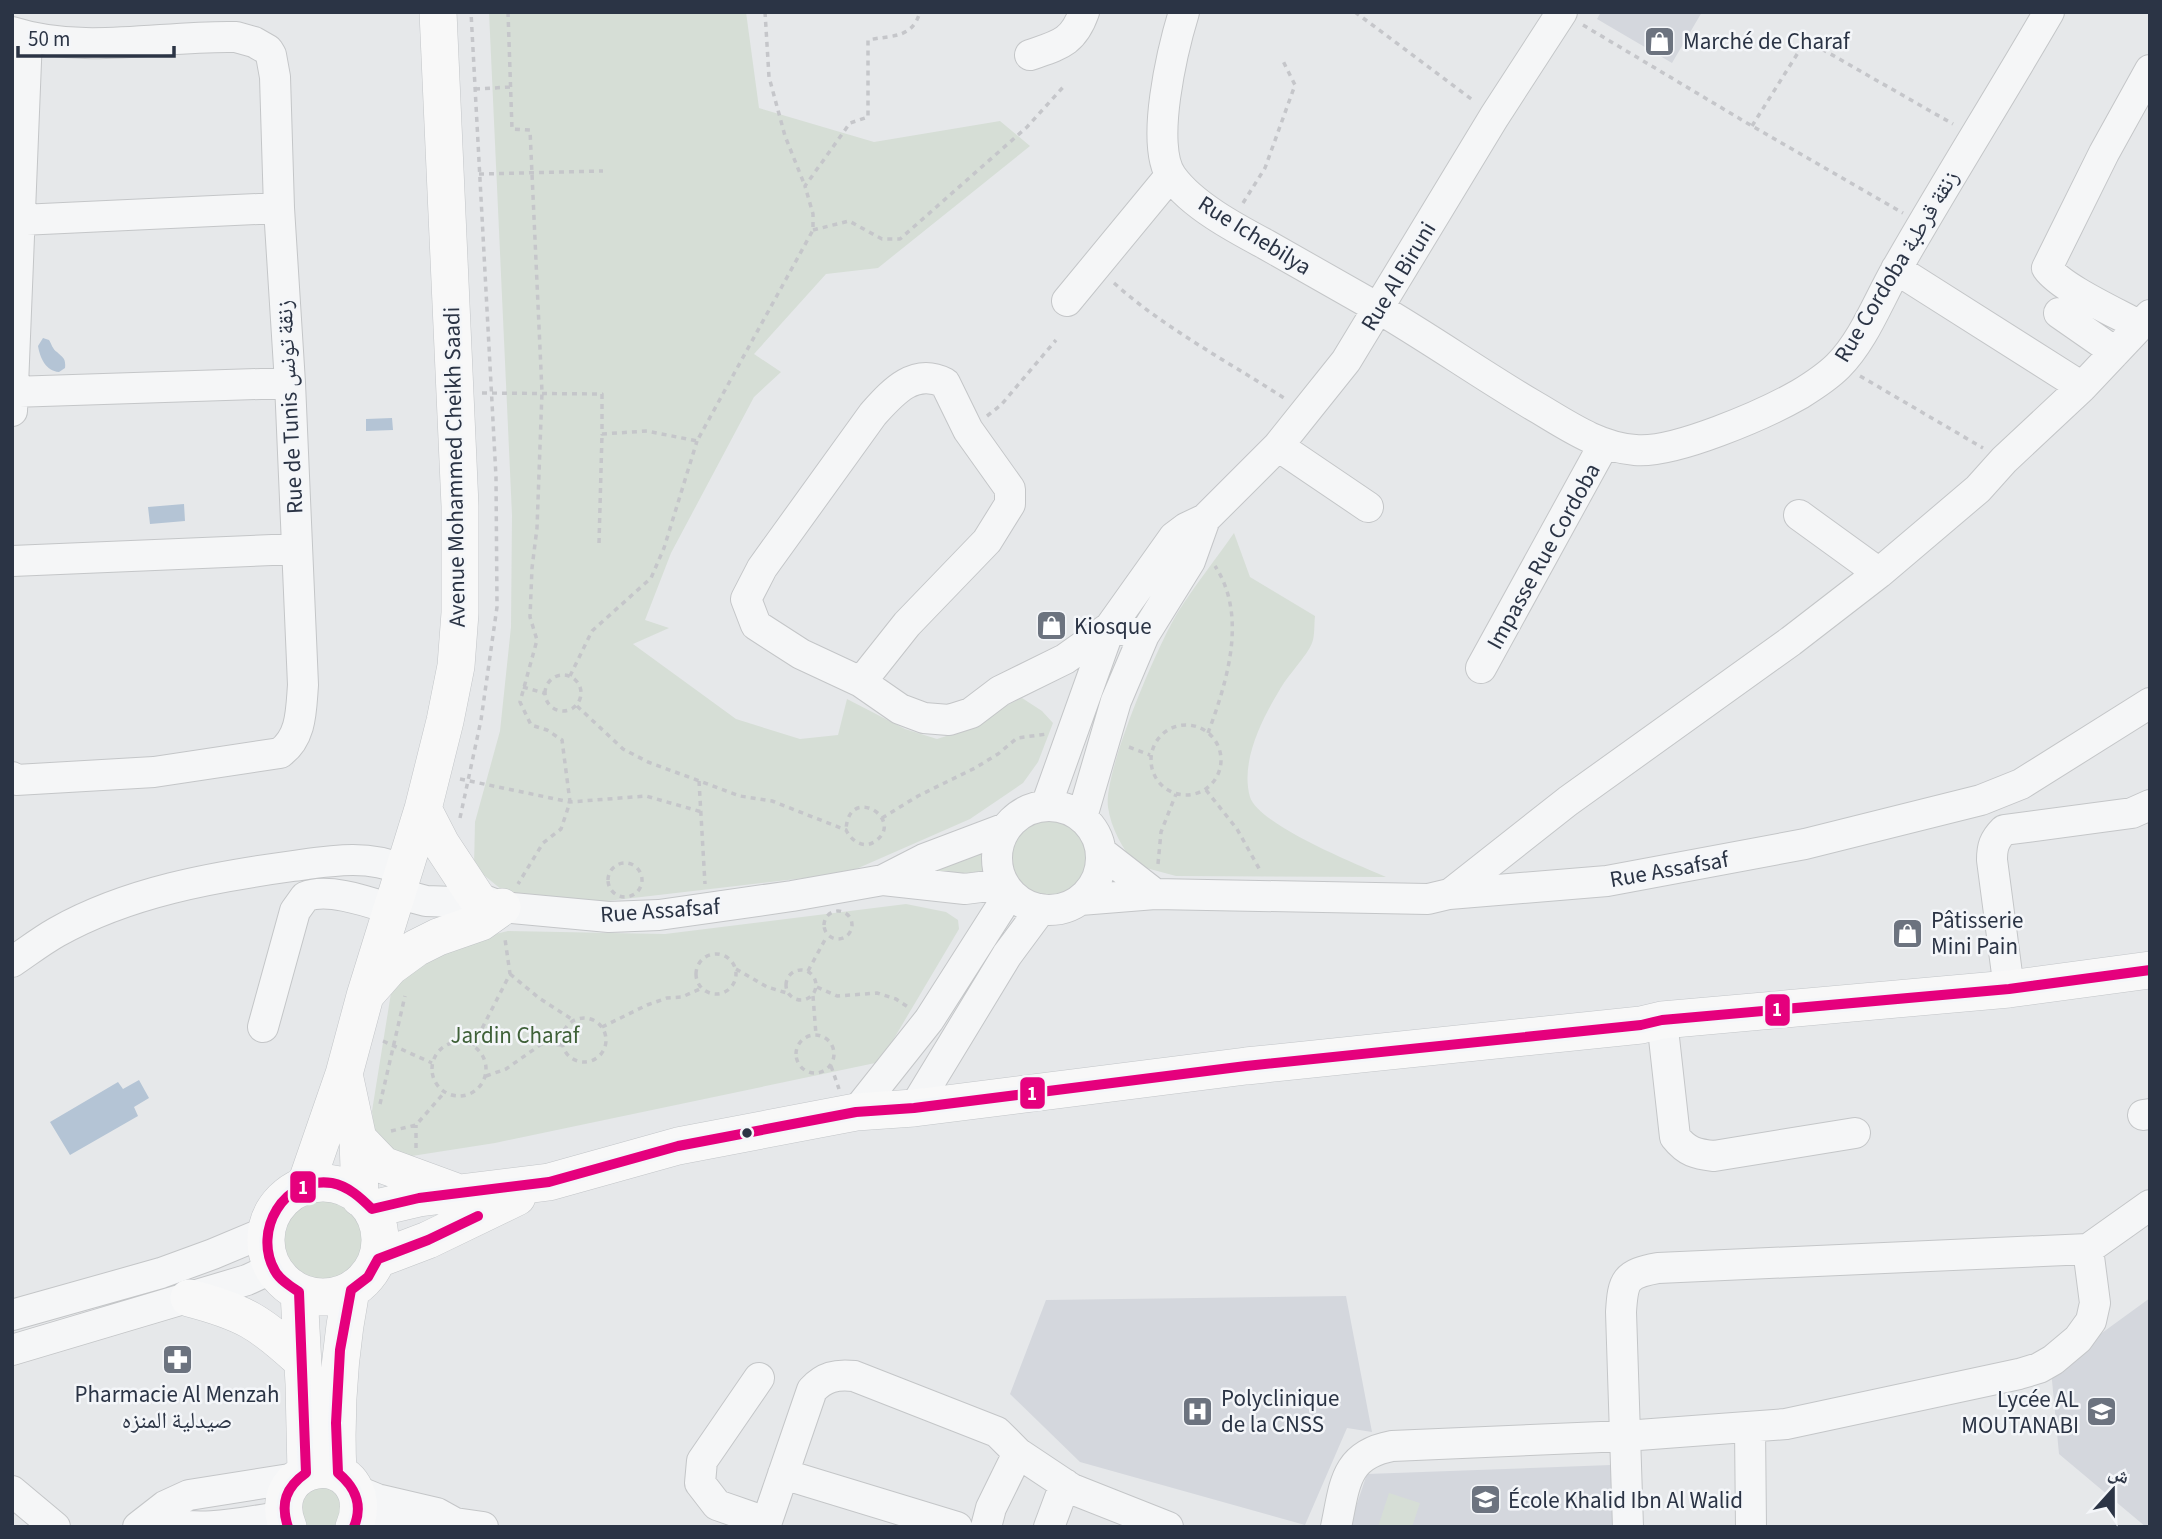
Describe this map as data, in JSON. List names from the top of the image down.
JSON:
{
  "streets": {
    "main road": ["Avenue Mohammed Cheikh Saadi"],
    "street": [
      "Rue Ichebilya",
      "Rue Cordoba زنقة قرطبة",
      "Rue Al Biruni",
      "Rue de Tunis زنقة تونس",
      "Impasse Rue Cordoba",
      "Rue Assafsaf"
    ]
  },
  "crossings": [
    ["Rue Ichebilya", "Rue Cordoba زنقة قرطبة"],
    ["Rue Ichebilya", "Rue Al Biruni"],
    ["Rue Cordoba زنقة قرطبة", "Rue Al Biruni"],
    ["Rue Cordoba زنقة قرطبة", "Impasse Rue Cordoba"],
    ["Avenue Mohammed Cheikh Saadi", "Rue Assafsaf"]
  ],
  "parks": ["Jardin Charaf"],
  "places": {
    "shop": ["Marché de Charaf", "Kiosque", "Pâtisserie Mini Pain"],
    "pharmacy": ["Pharmacie Al Menzah صيدلية المنزه"],
    "hospital": ["Polyclinique de la CNSS"],
    "school or university": ["Lycée AL MOUTANABI", "École Khalid Ibn Al Walid"]
  },
  "lines": ["transit line 1"],
  "scale_bar": "50 m",
  "north": "top"
}
